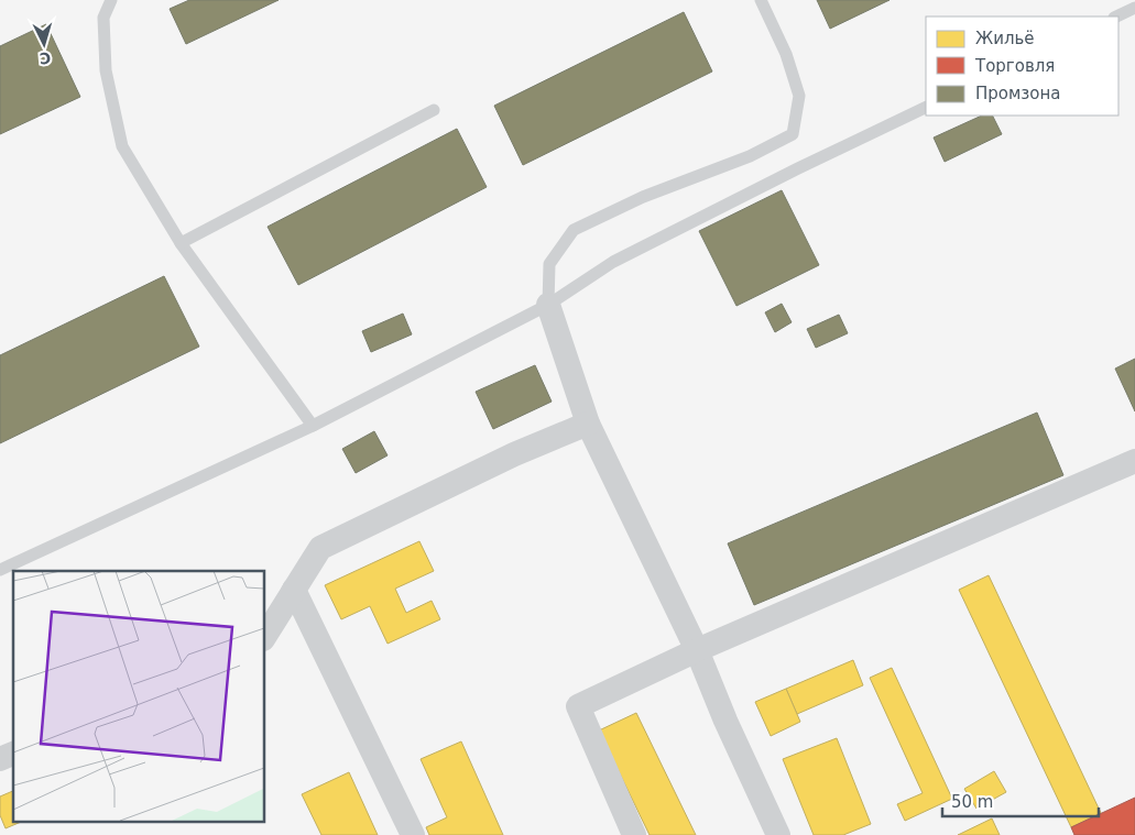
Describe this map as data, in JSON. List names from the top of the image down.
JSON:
{
  "legend": ["Жильё", "Торговля", "Промзона"],
  "scale_bar": "50 m",
  "north": "bottom"
}
